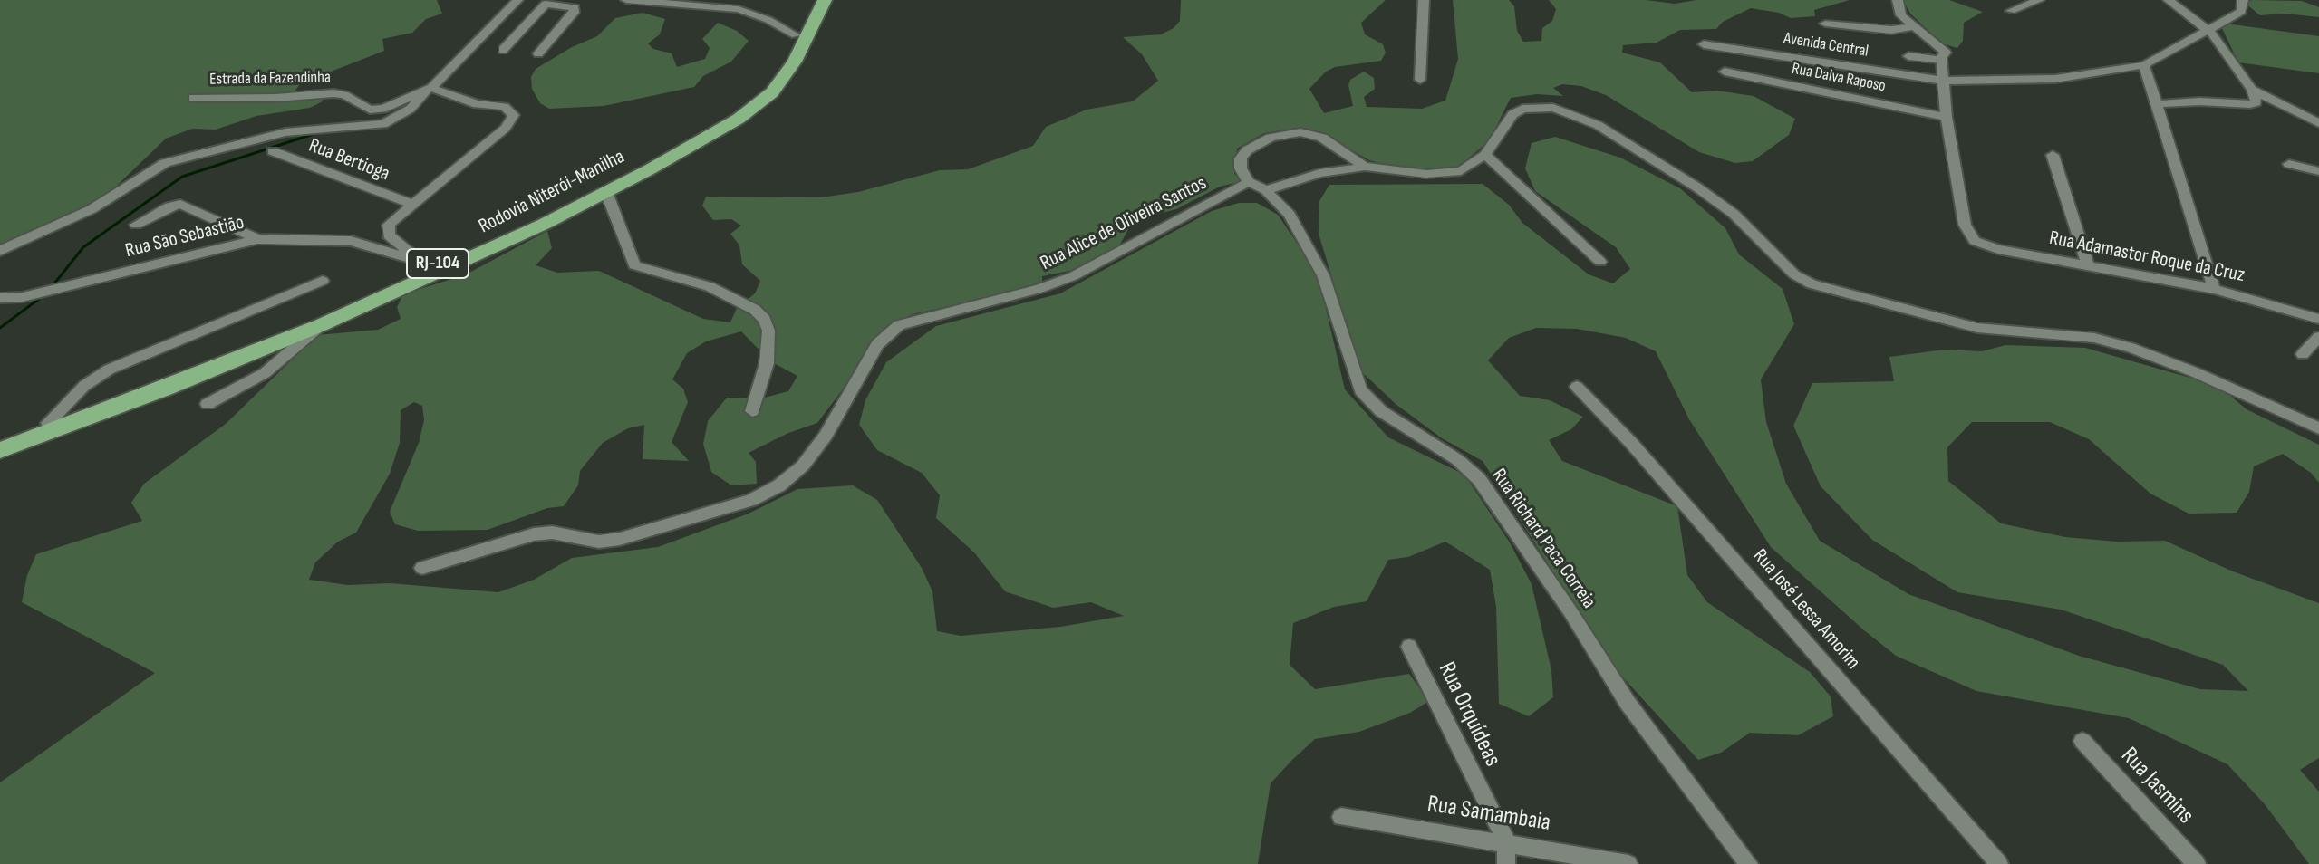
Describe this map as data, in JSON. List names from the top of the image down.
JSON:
{
  "streets": {
    "highway": ["Rodovia Niterói-Manilha", "RJ-104"],
    "street": [
      "Avenida Central",
      "Rua Dalva Raposo",
      "Estrada da Fazendinha",
      "Rua Bertioga",
      "Rua Alice de Oliveira Santos",
      "Rua São Sebastião",
      "Rua Adamastor Roque da Cruz",
      "Rua Richard Paca Correia",
      "Rua José Lessa Amorim",
      "Rua Orquídeas",
      "Rua Jasmins",
      "Rua Samambaia"
    ]
  },
  "crossings": [
    ["Rua Dalva Raposo", "Rua Adamastor Roque da Cruz"],
    ["Estrada da Fazendinha", "Rua Bertioga"],
    ["Rodovia Niterói-Manilha", "Rua São Sebastião"],
    ["Rua Alice de Oliveira Santos", "Rua Richard Paca Correia"],
    ["Rua Orquídeas", "Rua Samambaia"]
  ]
}
